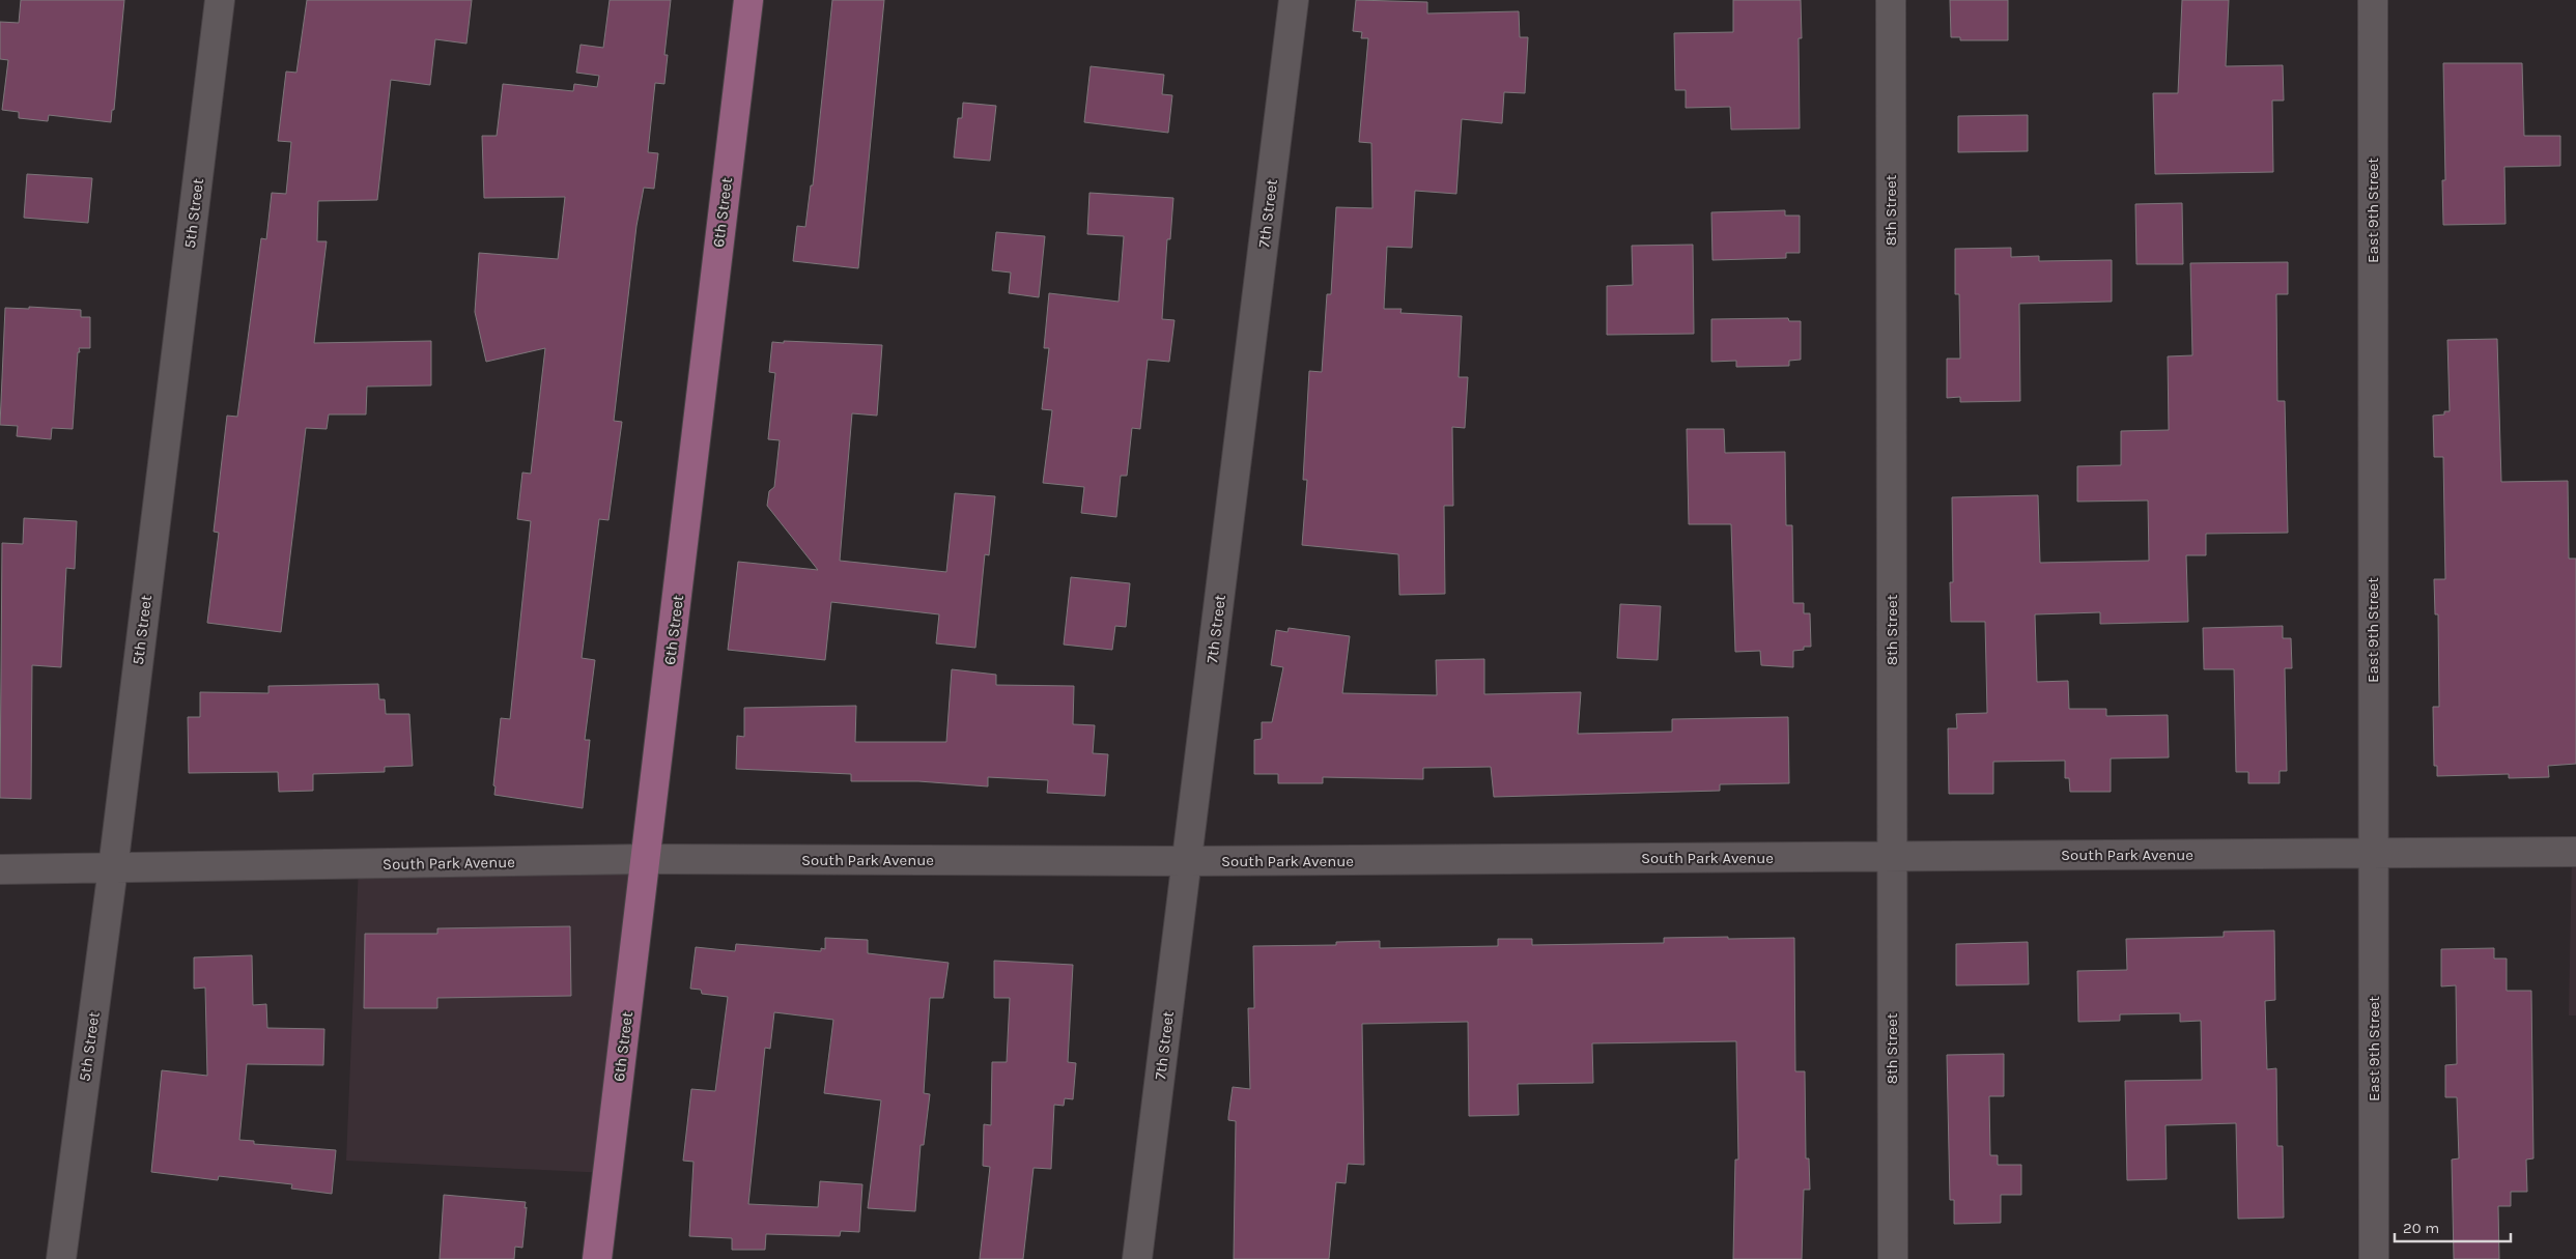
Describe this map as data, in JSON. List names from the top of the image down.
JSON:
{
  "streets": {
    "main road": ["6th Street"],
    "street": [
      "8th Street",
      "East 9th Street",
      "5th Street",
      "7th Street",
      "South Park Avenue"
    ]
  },
  "crossings": [
    ["8th Street", "South Park Avenue"],
    ["East 9th Street", "South Park Avenue"],
    ["6th Street", "South Park Avenue"],
    ["5th Street", "South Park Avenue"],
    ["7th Street", "South Park Avenue"]
  ],
  "scale_bar": "20 m"
}
